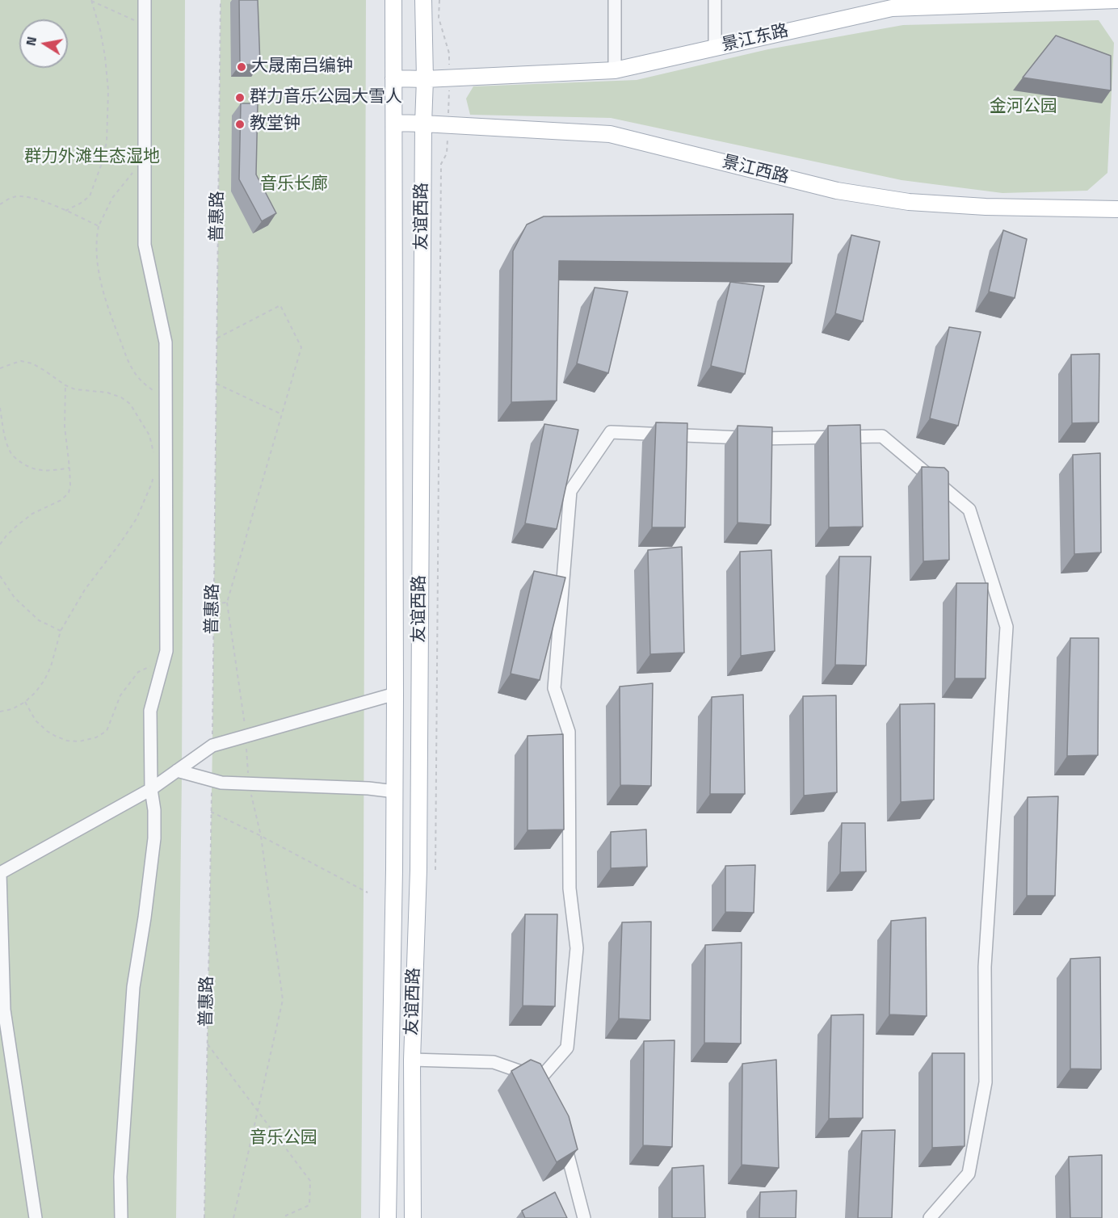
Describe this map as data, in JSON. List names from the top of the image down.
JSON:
{
  "streets": {
    "main road": ["景江东路", "景江西路", "友谊西路"],
    "path": ["普惠路"]
  },
  "crossings": [
    ["景江东路", "友谊西路"],
    ["景江西路", "友谊西路"]
  ],
  "parks": [
    "金河公园",
    "群力外滩生态湿地",
    "音乐长廊",
    "音乐公园"
  ],
  "places": ["大晟南吕编钟", "群力音乐公园大雪人", "教堂钟"],
  "north": "left"
}
